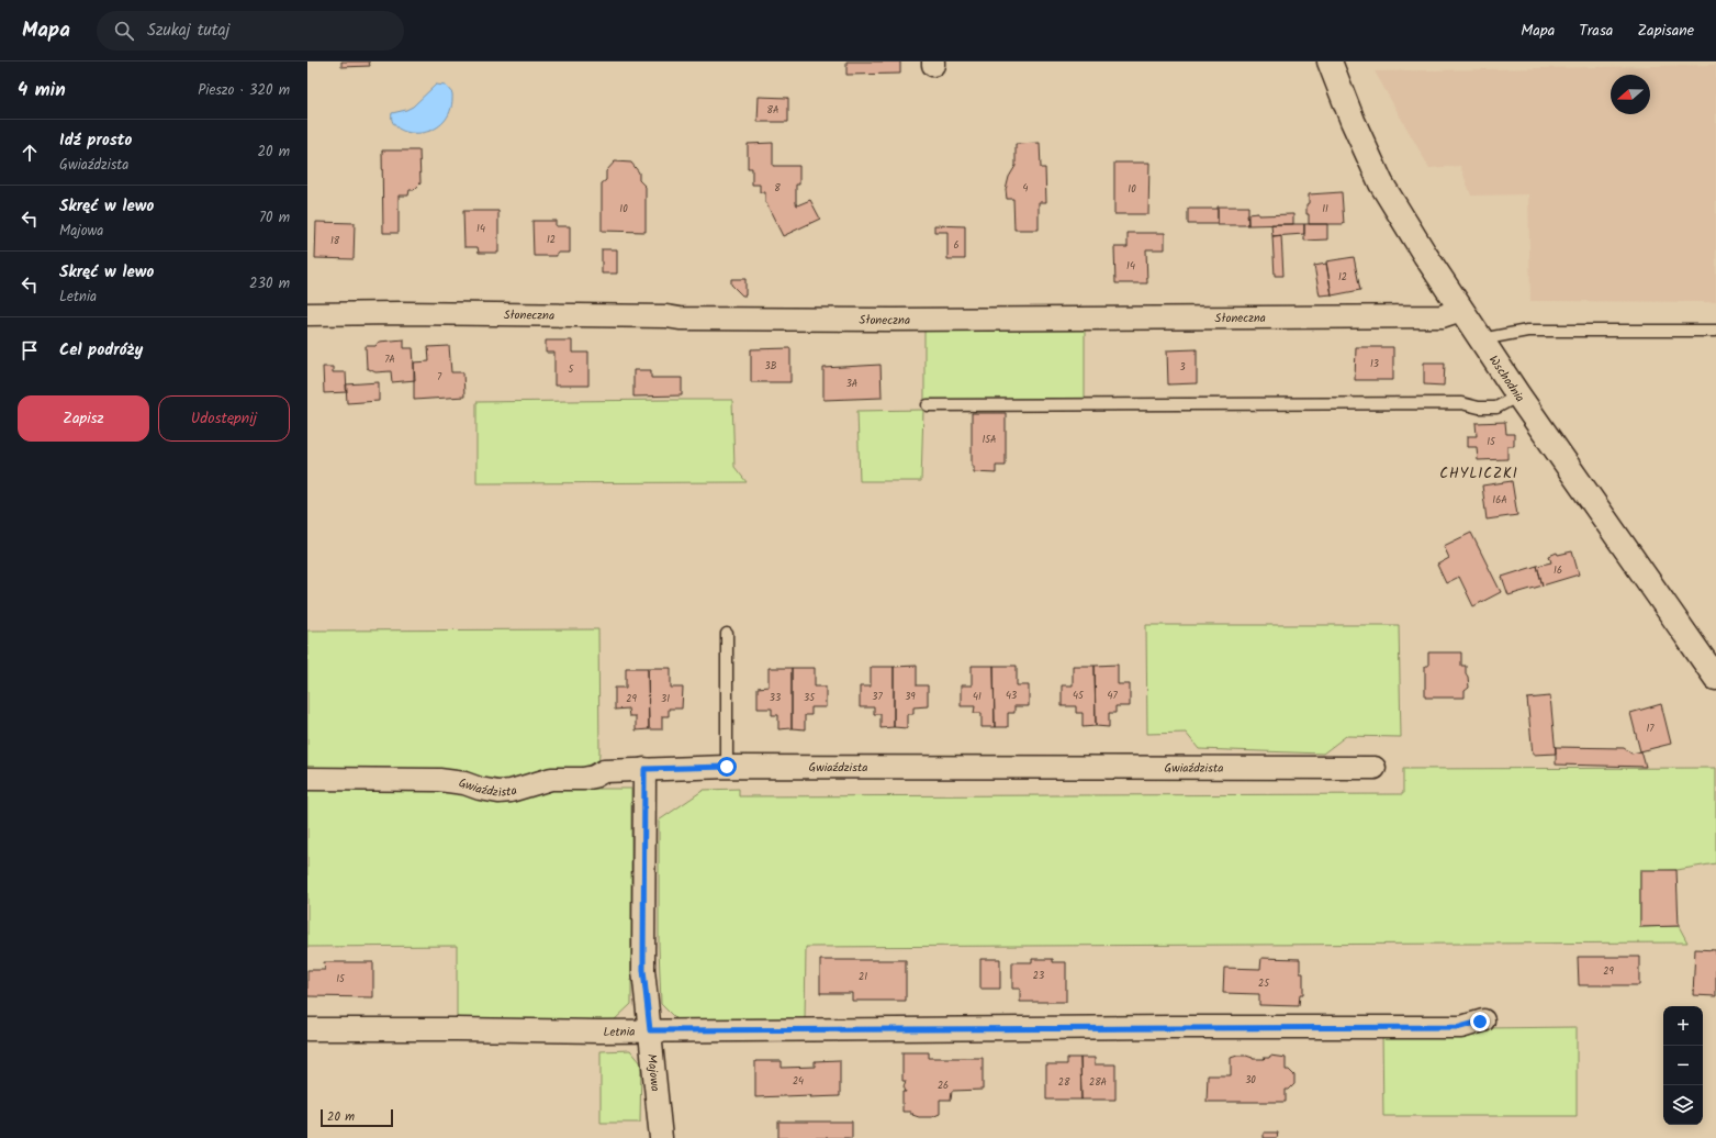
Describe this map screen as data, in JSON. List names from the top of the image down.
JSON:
{
  "streets": {
    "main road": ["Wschodnia"],
    "street": [
      "Słoneczna",
      "Gwiaździsta",
      "Letnia",
      "Majowa"
    ]
  },
  "crossings": [
    ["Słoneczna", "Wschodnia"],
    ["Gwiaździsta", "Majowa"],
    ["Letnia", "Majowa"]
  ],
  "districts": ["CHYLICZKI"],
  "house_numbers": [
    "8A",
    "8",
    "4",
    "10",
    "10",
    "11",
    "14",
    "12",
    "18",
    "6",
    "14",
    "12",
    "7A",
    "13",
    "3B",
    "3",
    "5",
    "7",
    "3A",
    "15A",
    "15",
    "16A",
    "16",
    "43",
    "45",
    "47",
    "37",
    "39",
    "41",
    "33",
    "35",
    "29",
    "31",
    "17",
    "29",
    "23",
    "21",
    "15",
    "25",
    "30",
    "24",
    "28",
    "28A",
    "26"
  ],
  "scale_bar": "20 m",
  "north": "left",
  "page": {
    "header": "Mapa",
    "search": "Szukaj tutaj",
    "nav": ["Mapa", "Trasa", "Zapisane"],
    "heading": ["4 min", "Pieszo · 320 m"],
    "list": [
      ["Idź prosto", "Gwiaździsta", "20 m"],
      ["Skręć w lewo", "Majowa", "70 m"],
      ["Skręć w lewo", "Letnia", "230 m"],
      "Cel podróży"
    ],
    "buttons": ["Zapisz", "Udostępnij"],
    "map_buttons": ["+", "−"],
    "scale": "20 m"
  }
}
